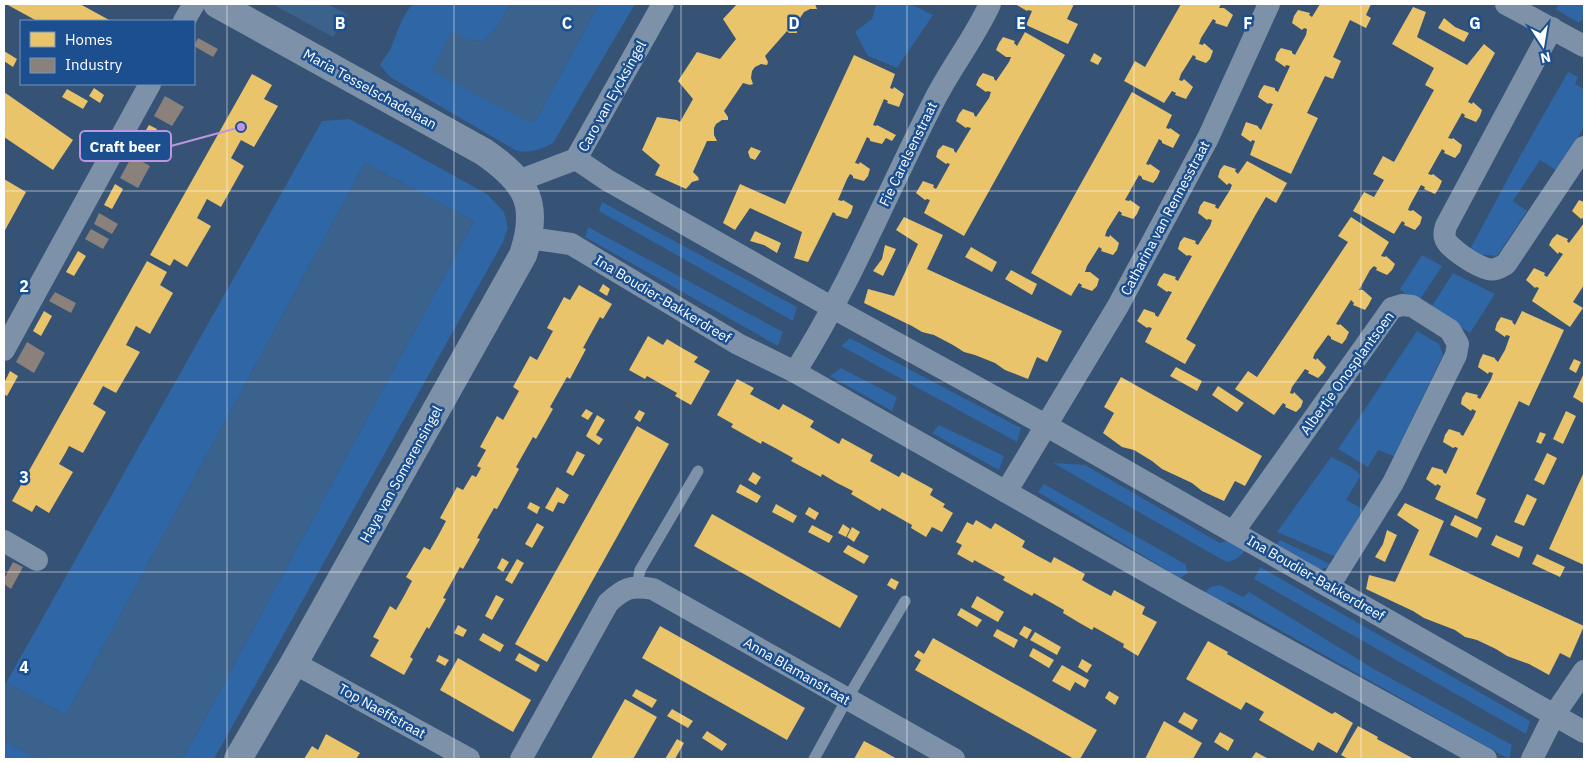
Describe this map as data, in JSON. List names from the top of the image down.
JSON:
{
  "streets": {
    "street": [
      "Maria Tesselschadelaan",
      "Caro van Eycksingel",
      "Fie Carelsenstraat",
      "Catharina van Rennesstraat",
      "Ina Boudier-Bakkerdreef",
      "Albertje Onosplantsoen",
      "Haya van Somerensingel",
      "Anna Blamanstraat",
      "Top Naeffstraat"
    ]
  },
  "crossings": [
    ["Maria Tesselschadelaan", "Caro van Eycksingel"],
    ["Maria Tesselschadelaan", "Haya van Somerensingel"],
    ["Caro van Eycksingel", "Ina Boudier-Bakkerdreef"],
    ["Caro van Eycksingel", "Haya van Somerensingel"],
    ["Fie Carelsenstraat", "Ina Boudier-Bakkerdreef"],
    ["Catharina van Rennesstraat", "Ina Boudier-Bakkerdreef"],
    ["Ina Boudier-Bakkerdreef", "Albertje Onosplantsoen"],
    ["Ina Boudier-Bakkerdreef", "Haya van Somerensingel"],
    ["Haya van Somerensingel", "Top Naeffstraat"]
  ],
  "places": ["Craft beer"],
  "legend": ["Homes", "Industry"],
  "north": "bottom",
  "grid": {
    "columns": [
      "B",
      "C",
      "D",
      "E",
      "F",
      "G"
    ],
    "rows": ["2", "3", "4"]
  }
}
